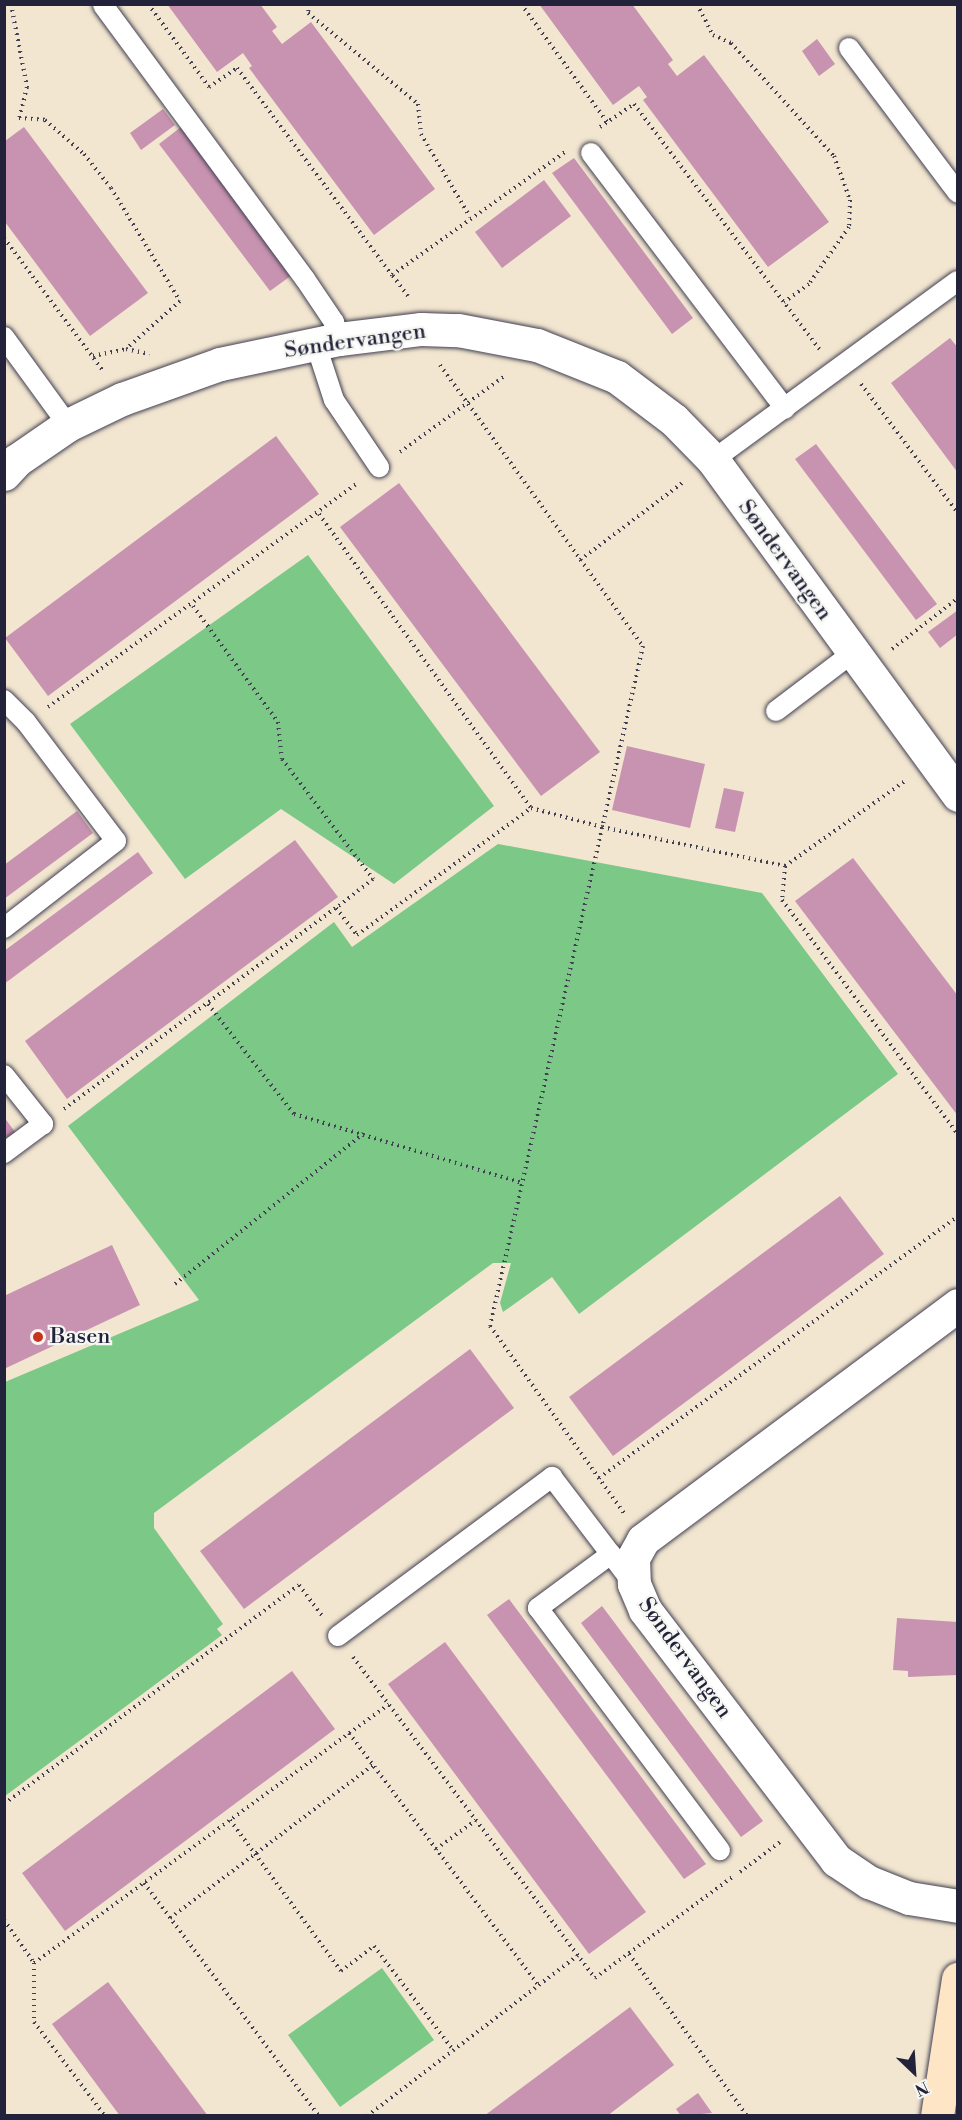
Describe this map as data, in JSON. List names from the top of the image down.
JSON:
{
  "streets": {
    "street": ["Søndervangen"]
  },
  "places": ["Basen"],
  "north": "bottom right"
}
